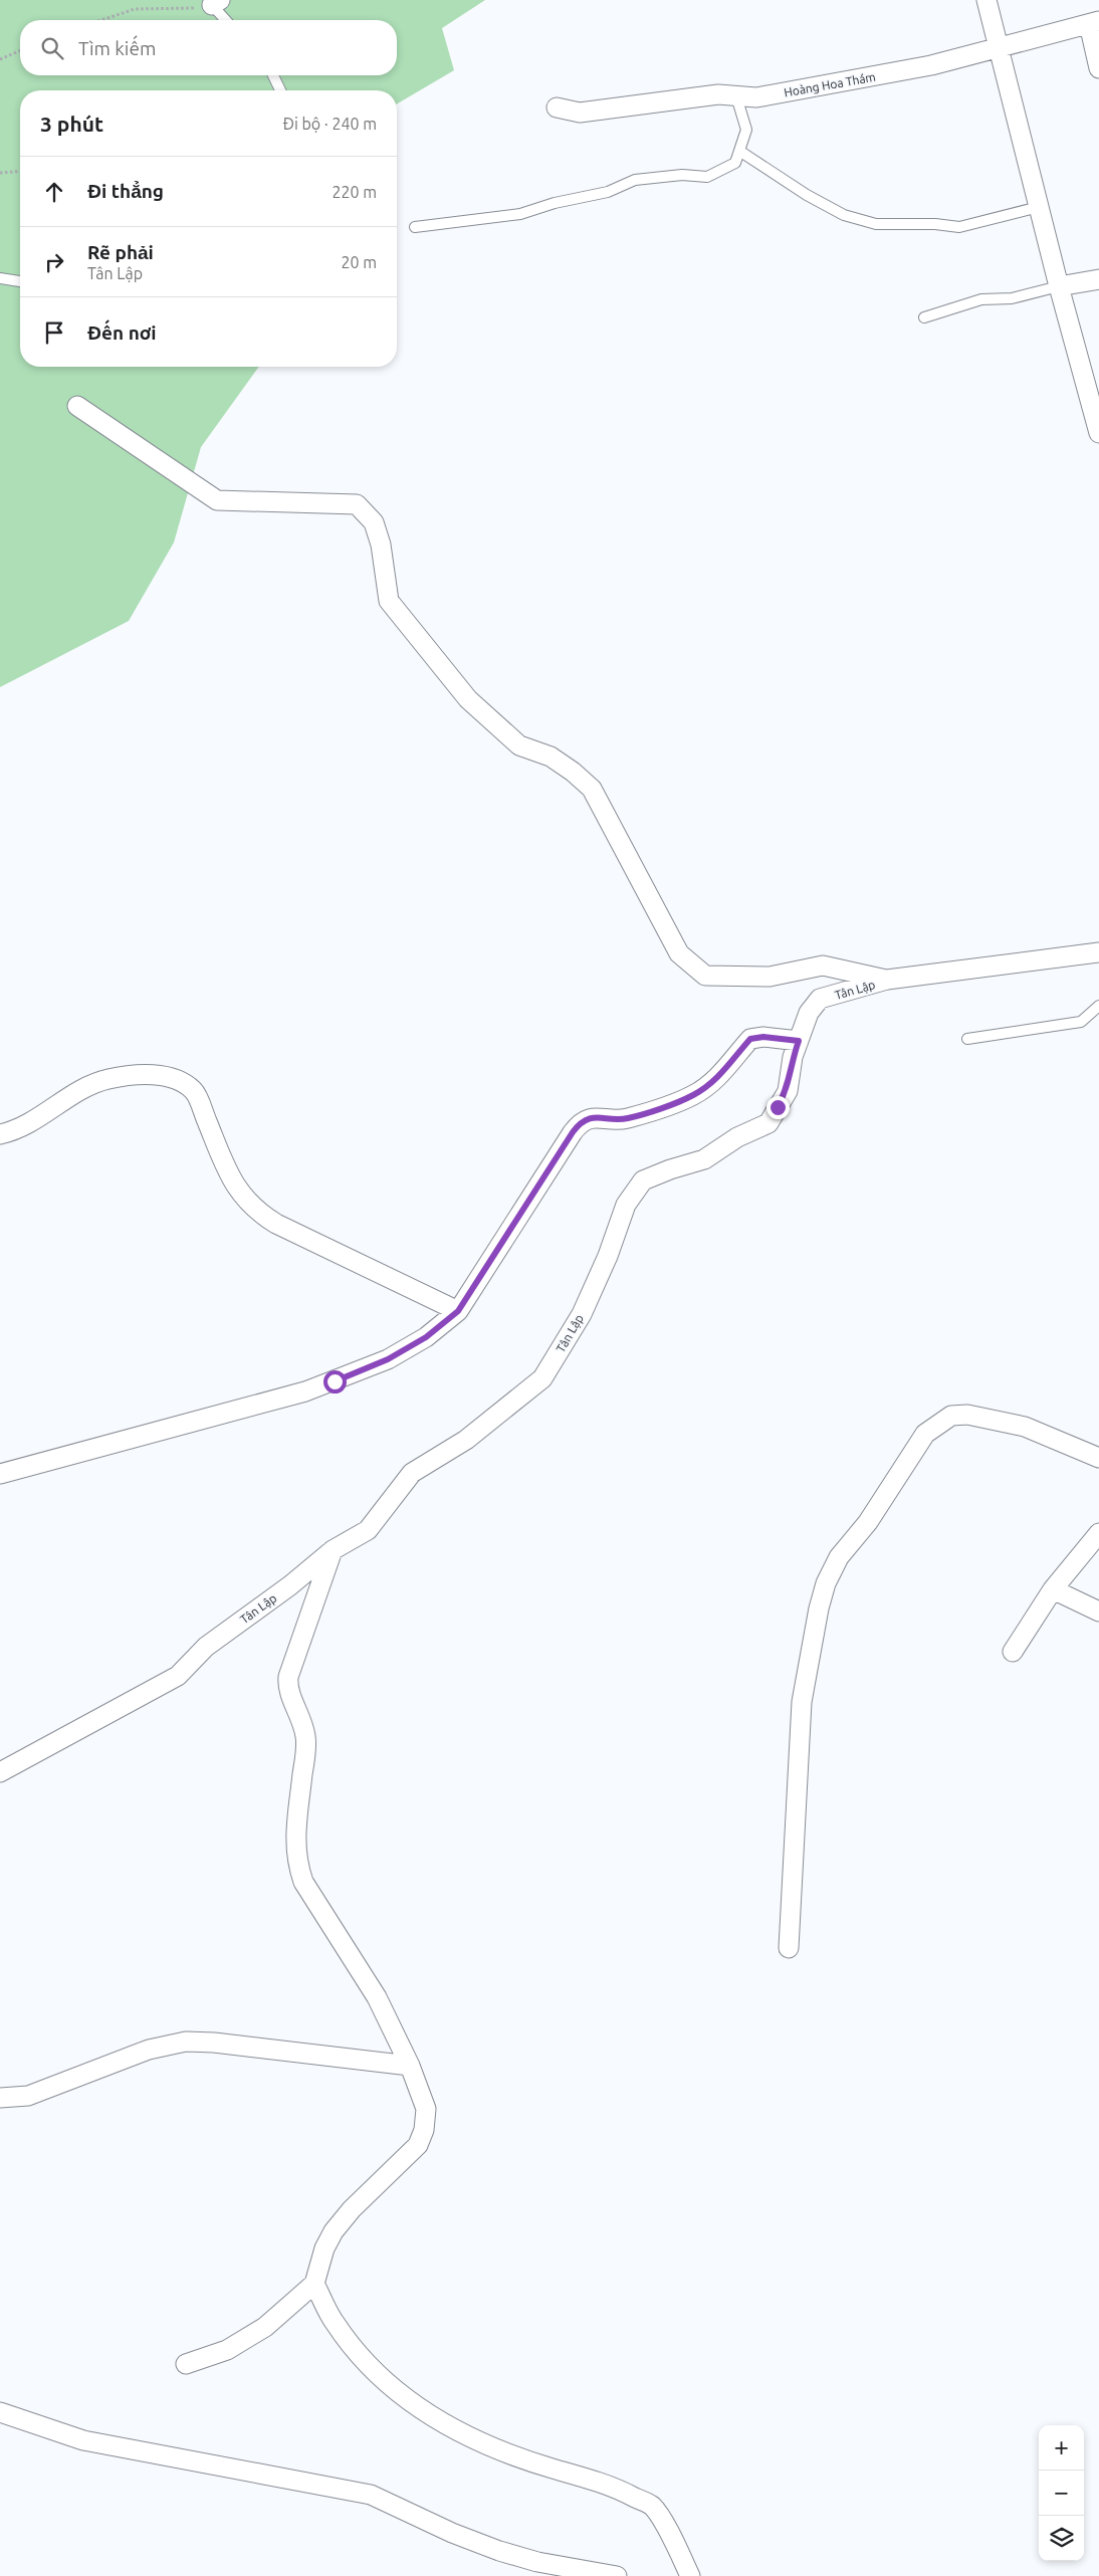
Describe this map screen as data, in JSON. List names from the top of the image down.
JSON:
{
  "streets": {
    "street": ["Hoàng Hoa Thám", "Tân Lập"]
  },
  "page": {
    "search": "Tìm kiếm",
    "heading": ["3 phút", "Đi bộ · 240 m"],
    "list": [
      ["Đi thẳng", "220 m"],
      ["Rẽ phải", "Tân Lập", "20 m"],
      "Đến nơi"
    ],
    "map_buttons": ["+", "−"]
  }
}
